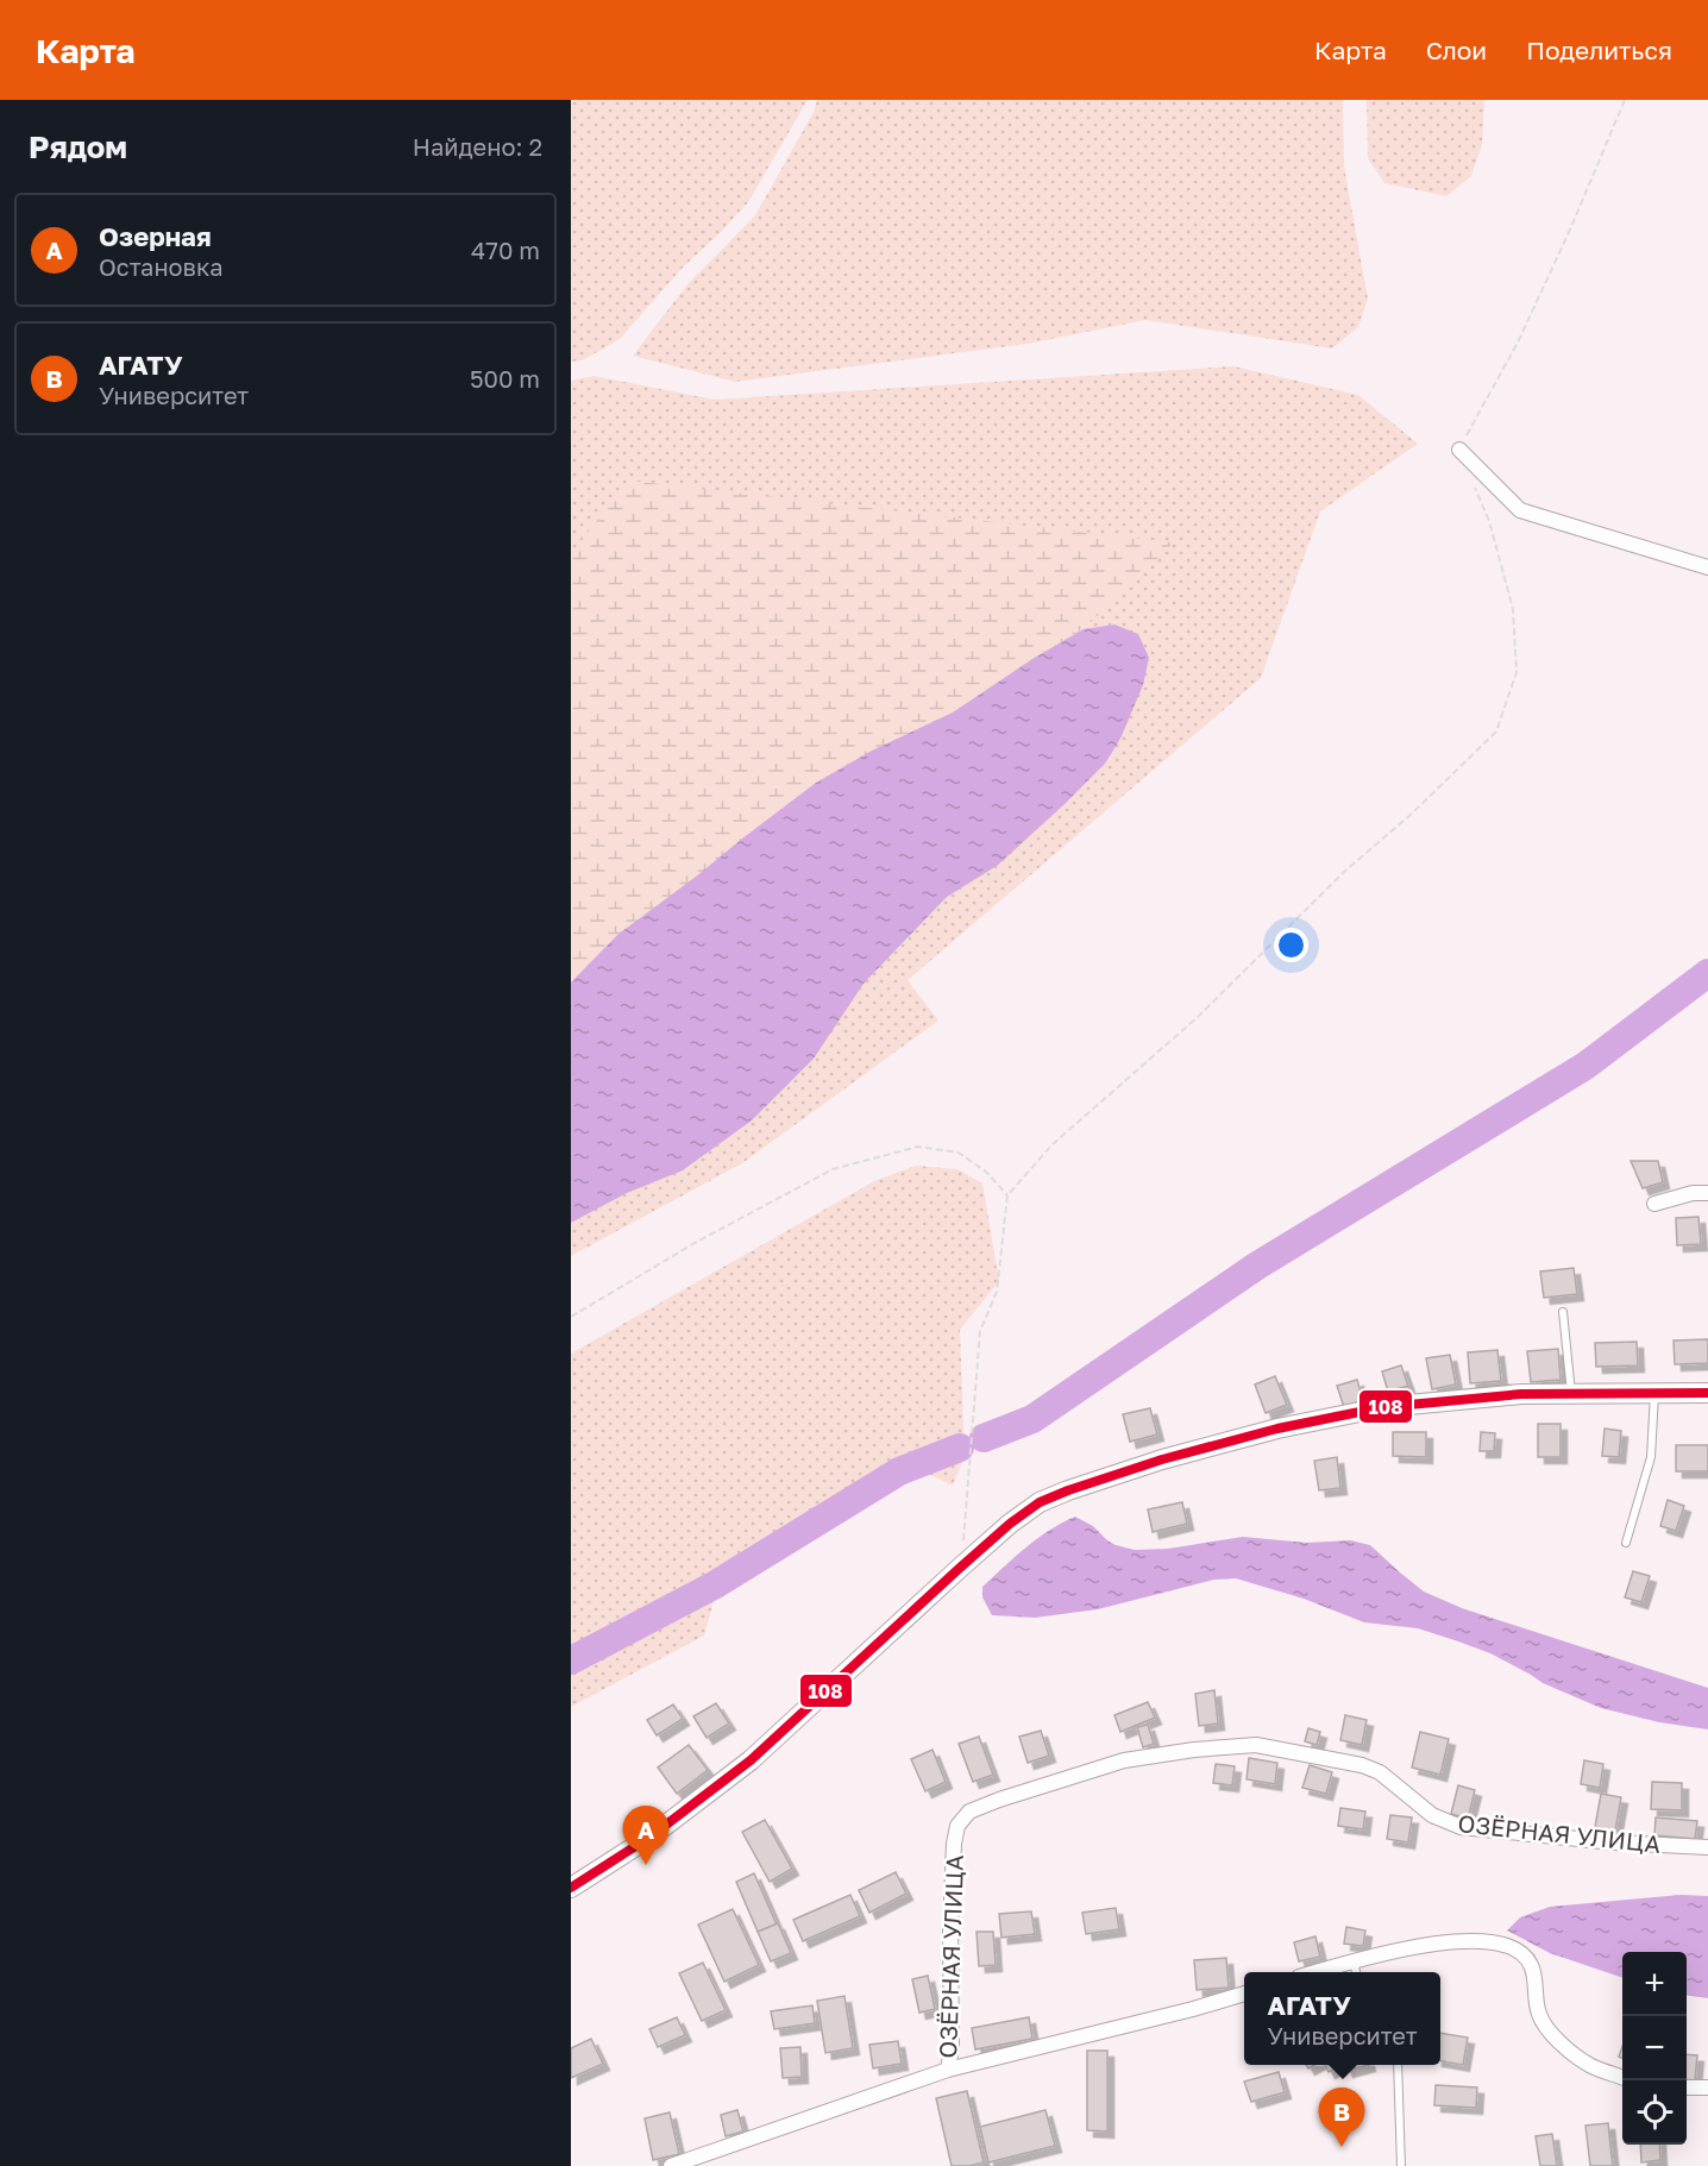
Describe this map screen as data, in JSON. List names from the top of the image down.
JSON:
{
  "streets": {
    "street": ["ОЗЁРНАЯ УЛИЦА"]
  },
  "lines": ["transit line 108"],
  "page": {
    "header": "Карта",
    "nav": ["Карта", "Слои", "Поделиться"],
    "heading": ["Рядом", "Найдено: 2"],
    "list": [
      {
        "mark": "A",
        "name": "Озерная",
        "note": "Остановка",
        "value": "470 m"
      },
      {
        "mark": "B",
        "name": "АГАТУ",
        "note": "Университет",
        "value": "500 m"
      }
    ],
    "pins": ["A", "B"],
    "map_buttons": ["+", "−"],
    "popup": ["АГАТУ", "Университет"]
  }
}
